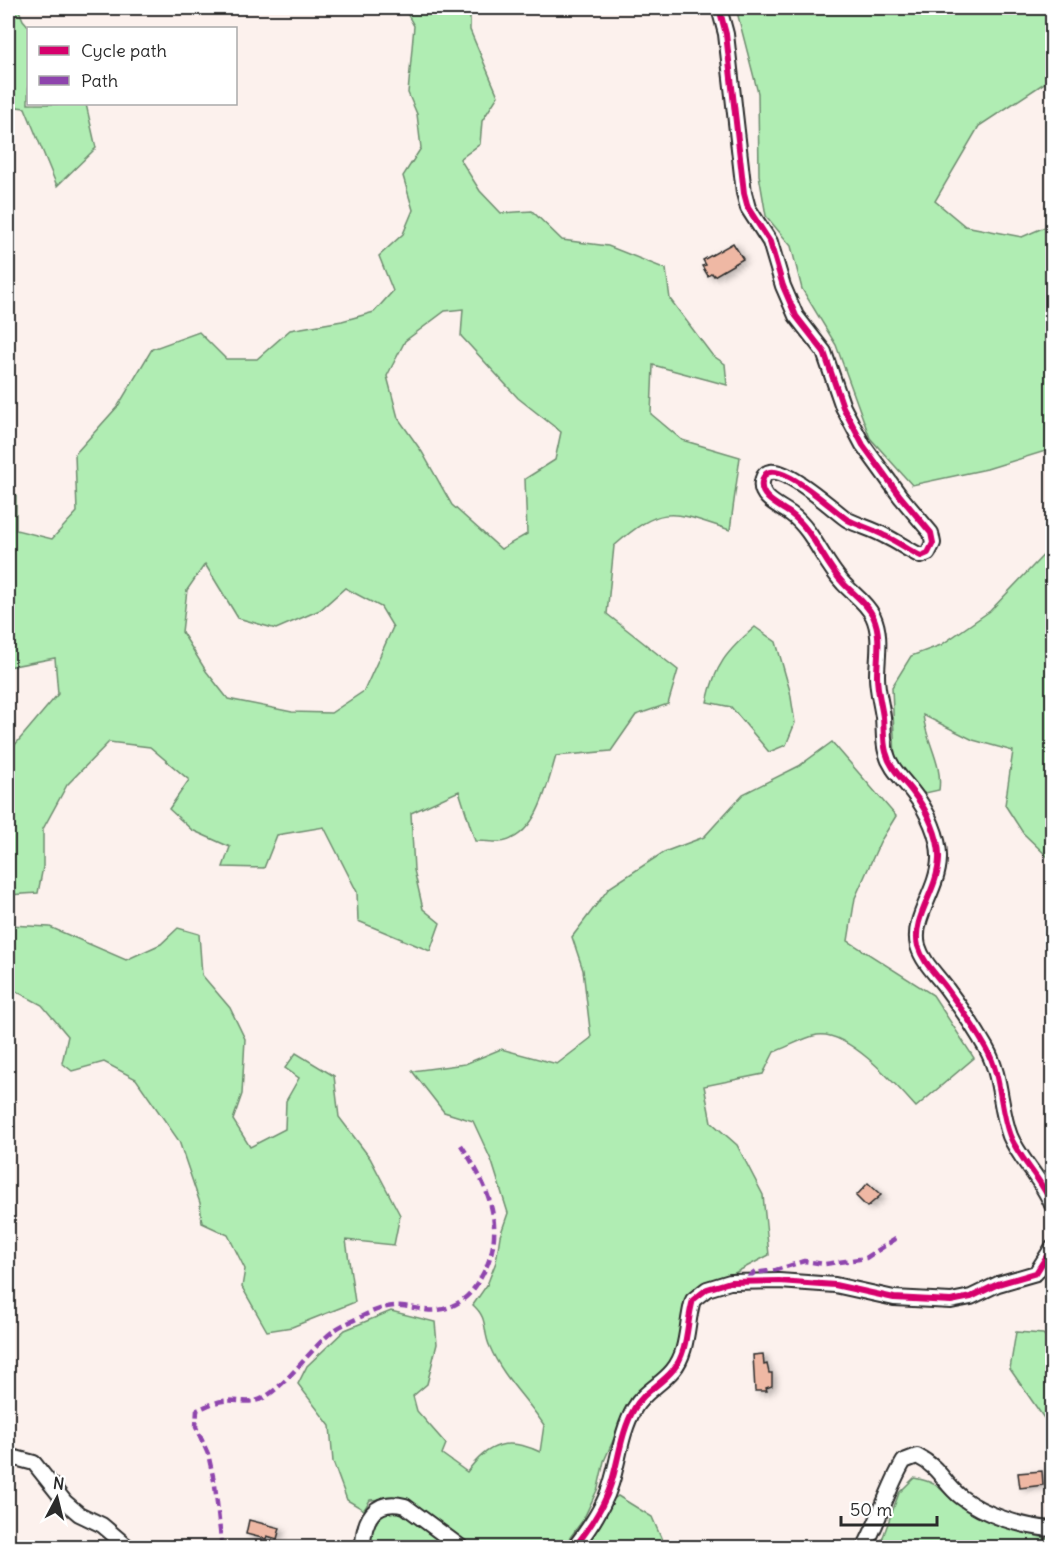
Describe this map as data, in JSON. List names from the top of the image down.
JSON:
{
  "legend": ["Cycle path", "Path"],
  "scale_bar": "50 m",
  "north": "top"
}
